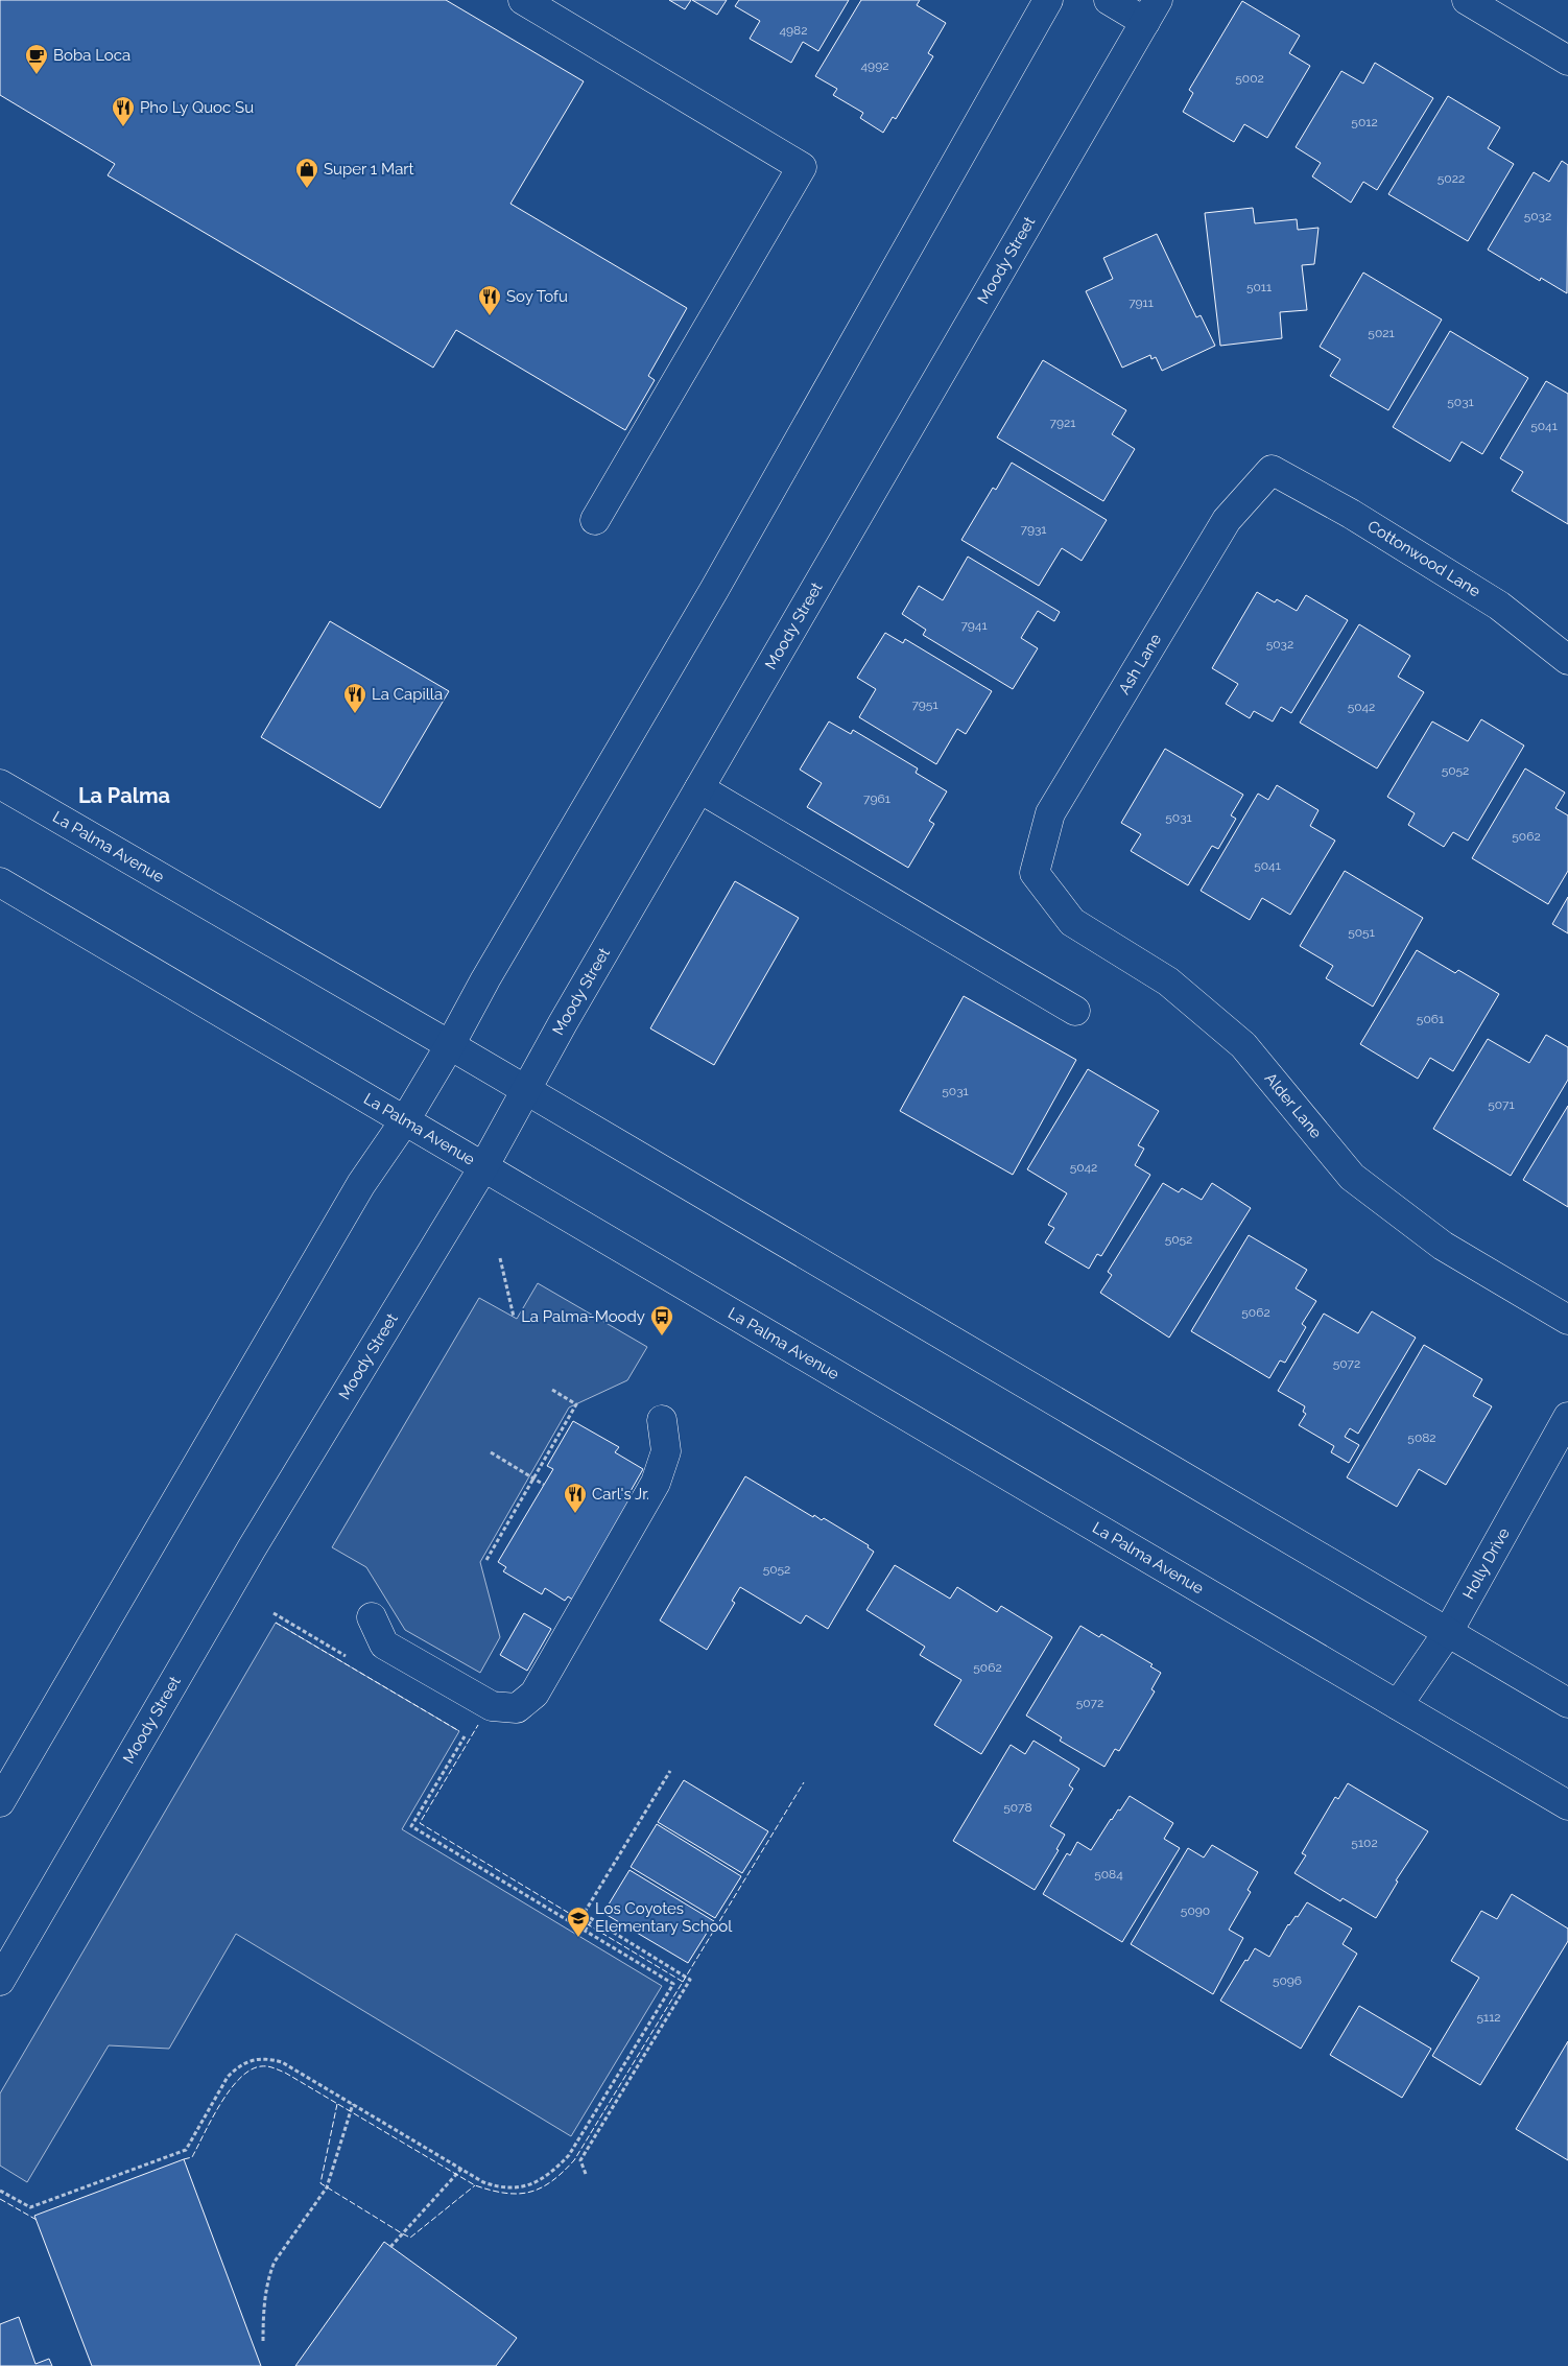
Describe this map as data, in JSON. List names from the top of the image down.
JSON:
{
  "streets": {
    "main road": [
      "Moody Street",
      "Cottonwood Lane",
      "Ash Lane",
      "La Palma Avenue",
      "Alder Lane",
      "Holly Drive"
    ]
  },
  "crossings": [
    ["Moody Street", "La Palma Avenue"],
    ["Cottonwood Lane", "Ash Lane"],
    ["Ash Lane", "Alder Lane"],
    ["La Palma Avenue", "Holly Drive"]
  ],
  "districts": ["La Palma"],
  "places": {
    "cafe": ["Boba Loca"],
    "restaurant": [
      "Pho Ly Quoc Su",
      "Soy Tofu",
      "La Capilla",
      "Carl's Jr."
    ],
    "shop": ["Super 1 Mart"],
    "bus stop": ["La Palma-Moody"],
    "school or university": ["Los Coyotes Elementary School"]
  },
  "house_numbers": [
    "4982",
    "4992",
    "5002",
    "5012",
    "5022",
    "5032",
    "5011",
    "7911",
    "5021",
    "5031",
    "7921",
    "5041",
    "7931",
    "7941",
    "5032",
    "7951",
    "5042",
    "5052",
    "7961",
    "5031",
    "5062",
    "5041",
    "5051",
    "5061",
    "5031",
    "5071",
    "5042",
    "5052",
    "5062",
    "5072",
    "5082",
    "5052",
    "5062",
    "5072",
    "5078",
    "5102",
    "5084",
    "5090",
    "5096",
    "5112"
  ]
}
